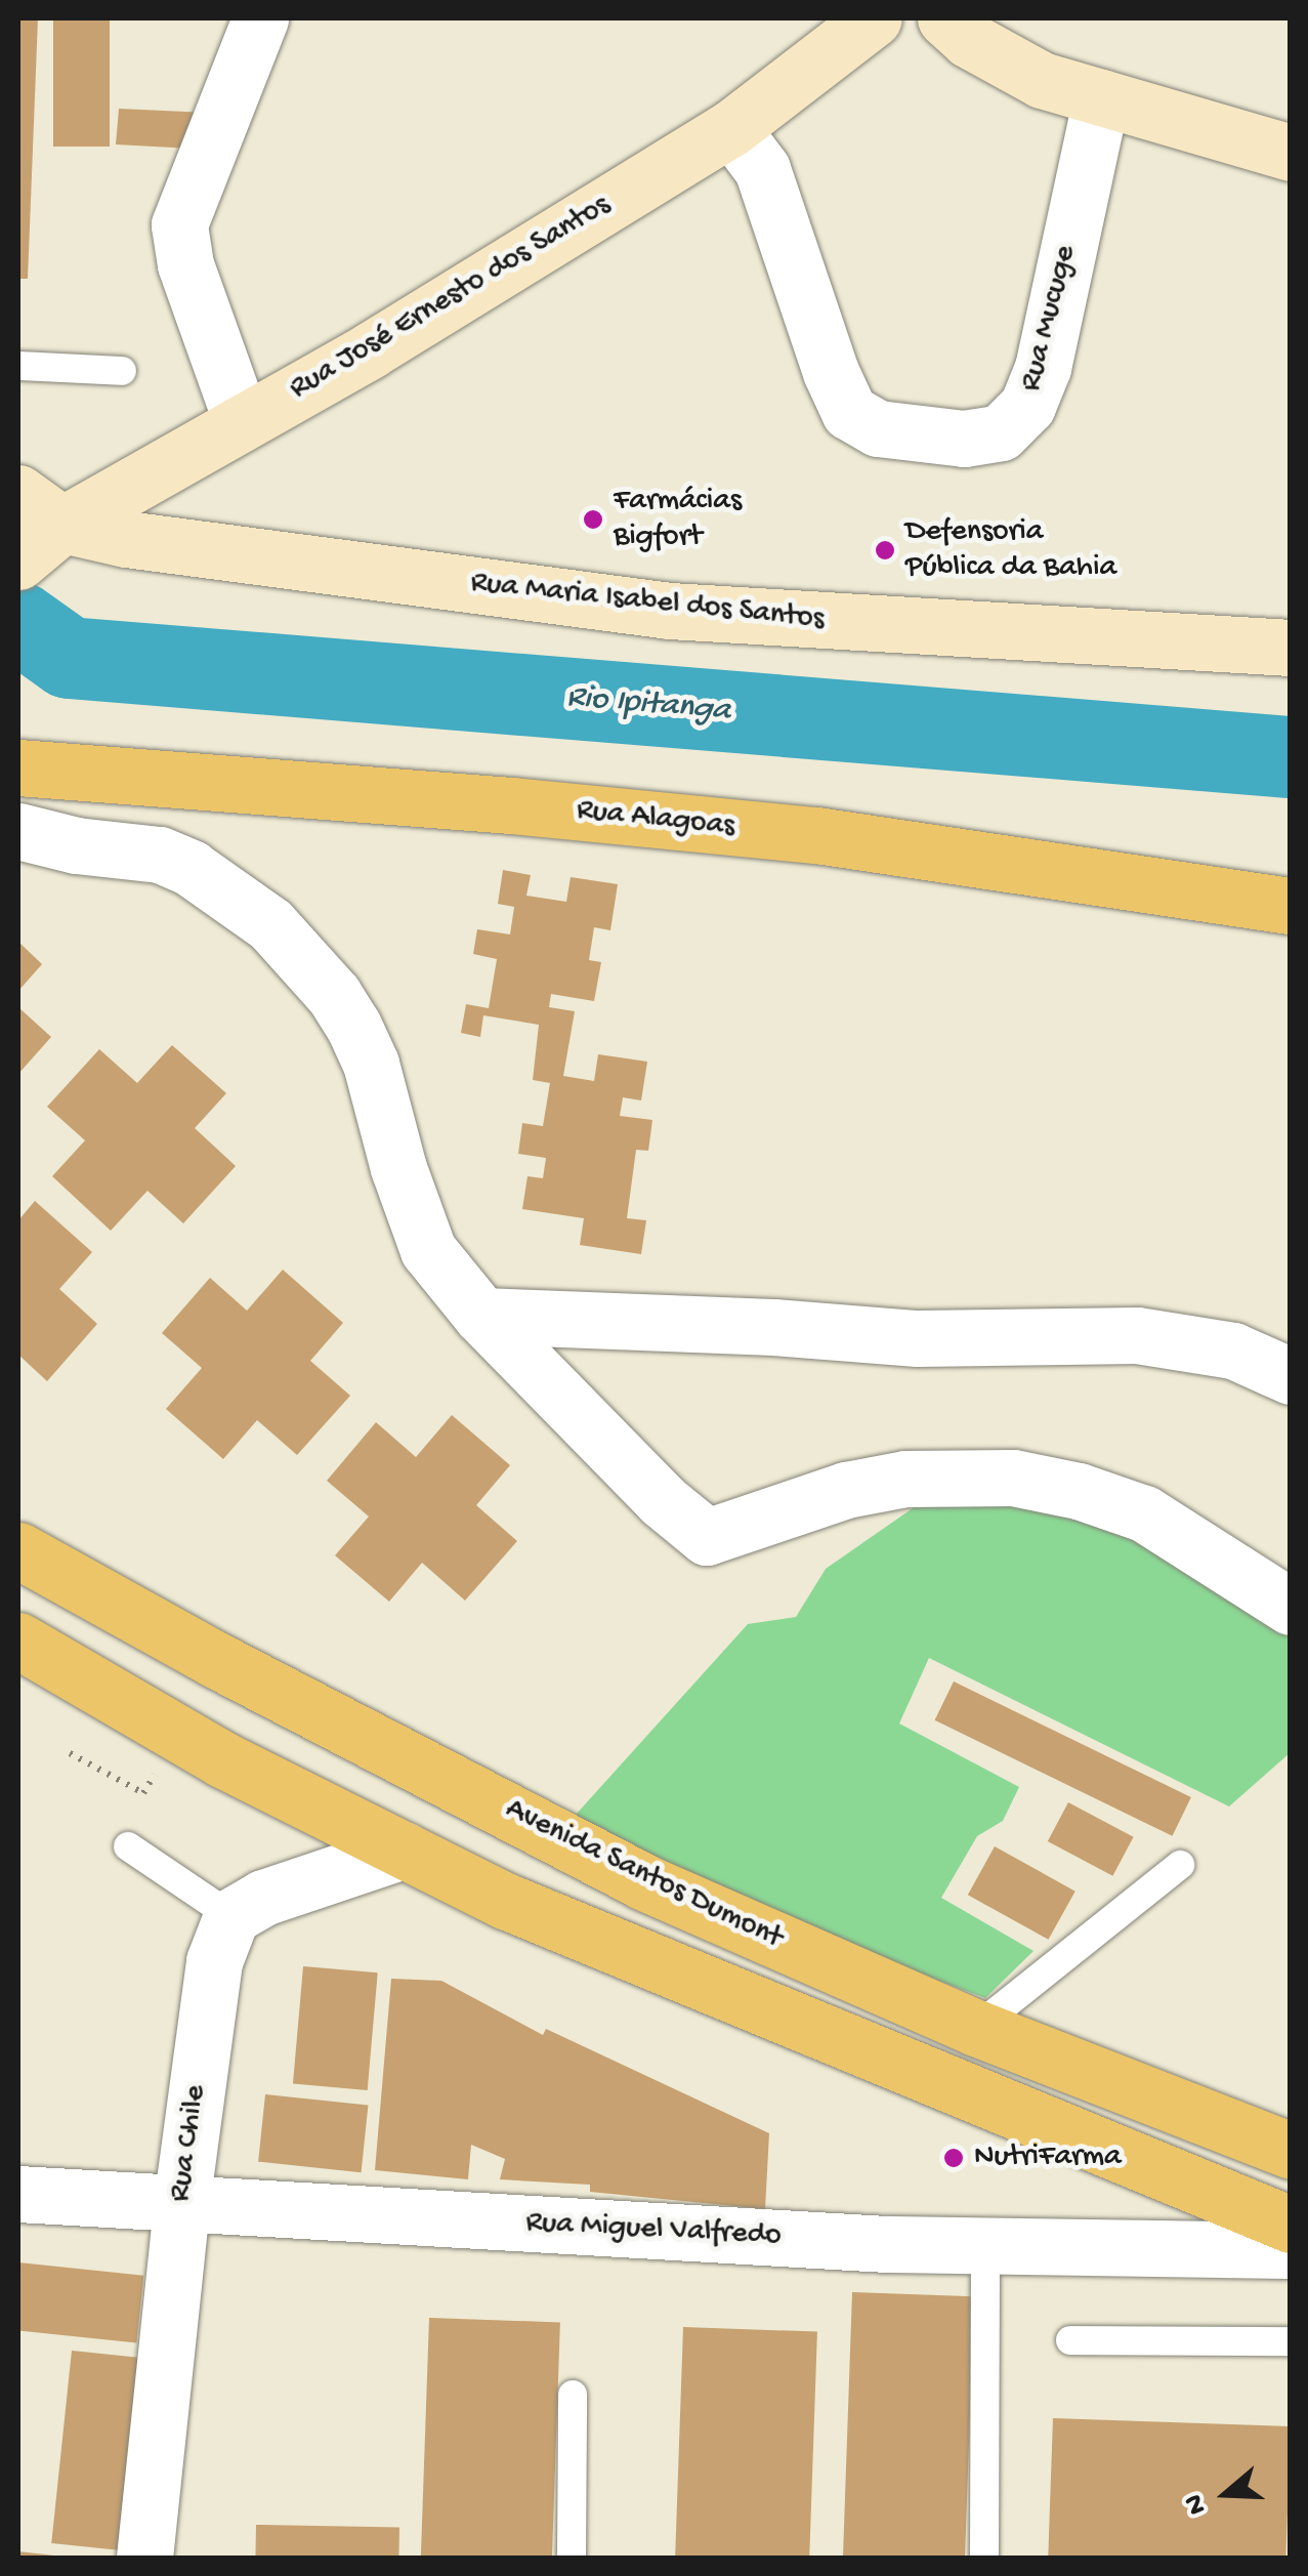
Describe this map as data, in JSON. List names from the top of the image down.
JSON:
{
  "streets": {
    "main road": [
      "Rua José Ernesto dos Santos",
      "Rua Maria Isabel dos Santos",
      "Rua Alagoas",
      "Avenida Santos Dumont"
    ],
    "street": ["Rua Mucuge", "Rua Chile", "Rua Miguel Valfredo"]
  },
  "crossings": [
    ["Rua José Ernesto dos Santos", "Rua Mucuge"],
    ["Rua José Ernesto dos Santos", "Rua Maria Isabel dos Santos"],
    ["Rua Chile", "Rua Miguel Valfredo"]
  ],
  "water": ["Rio Ipitanga"],
  "places": ["Farmácias Bigfort", "Defensoria Pública da Bahia", "NutriFarma"],
  "north": "left"
}
